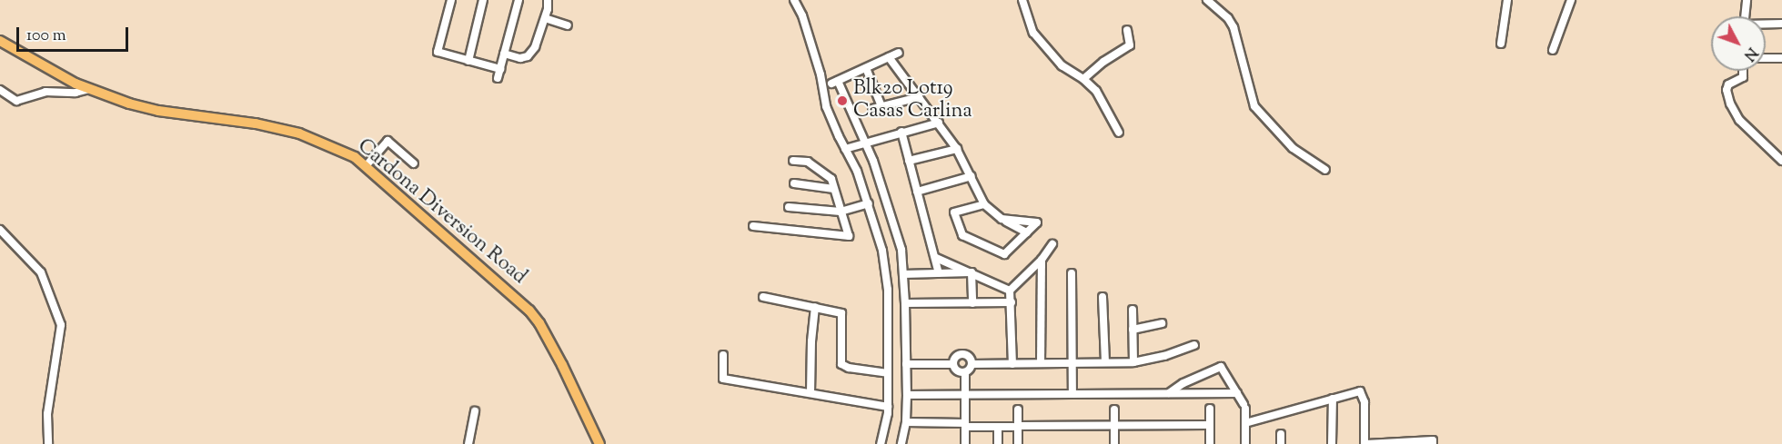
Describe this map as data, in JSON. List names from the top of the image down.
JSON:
{
  "streets": {
    "main road": ["Cardona Diversion Road"]
  },
  "places": ["Blk20 Lot19 Casas Carlina"],
  "scale_bar": "100 m",
  "north": "bottom right"
}
